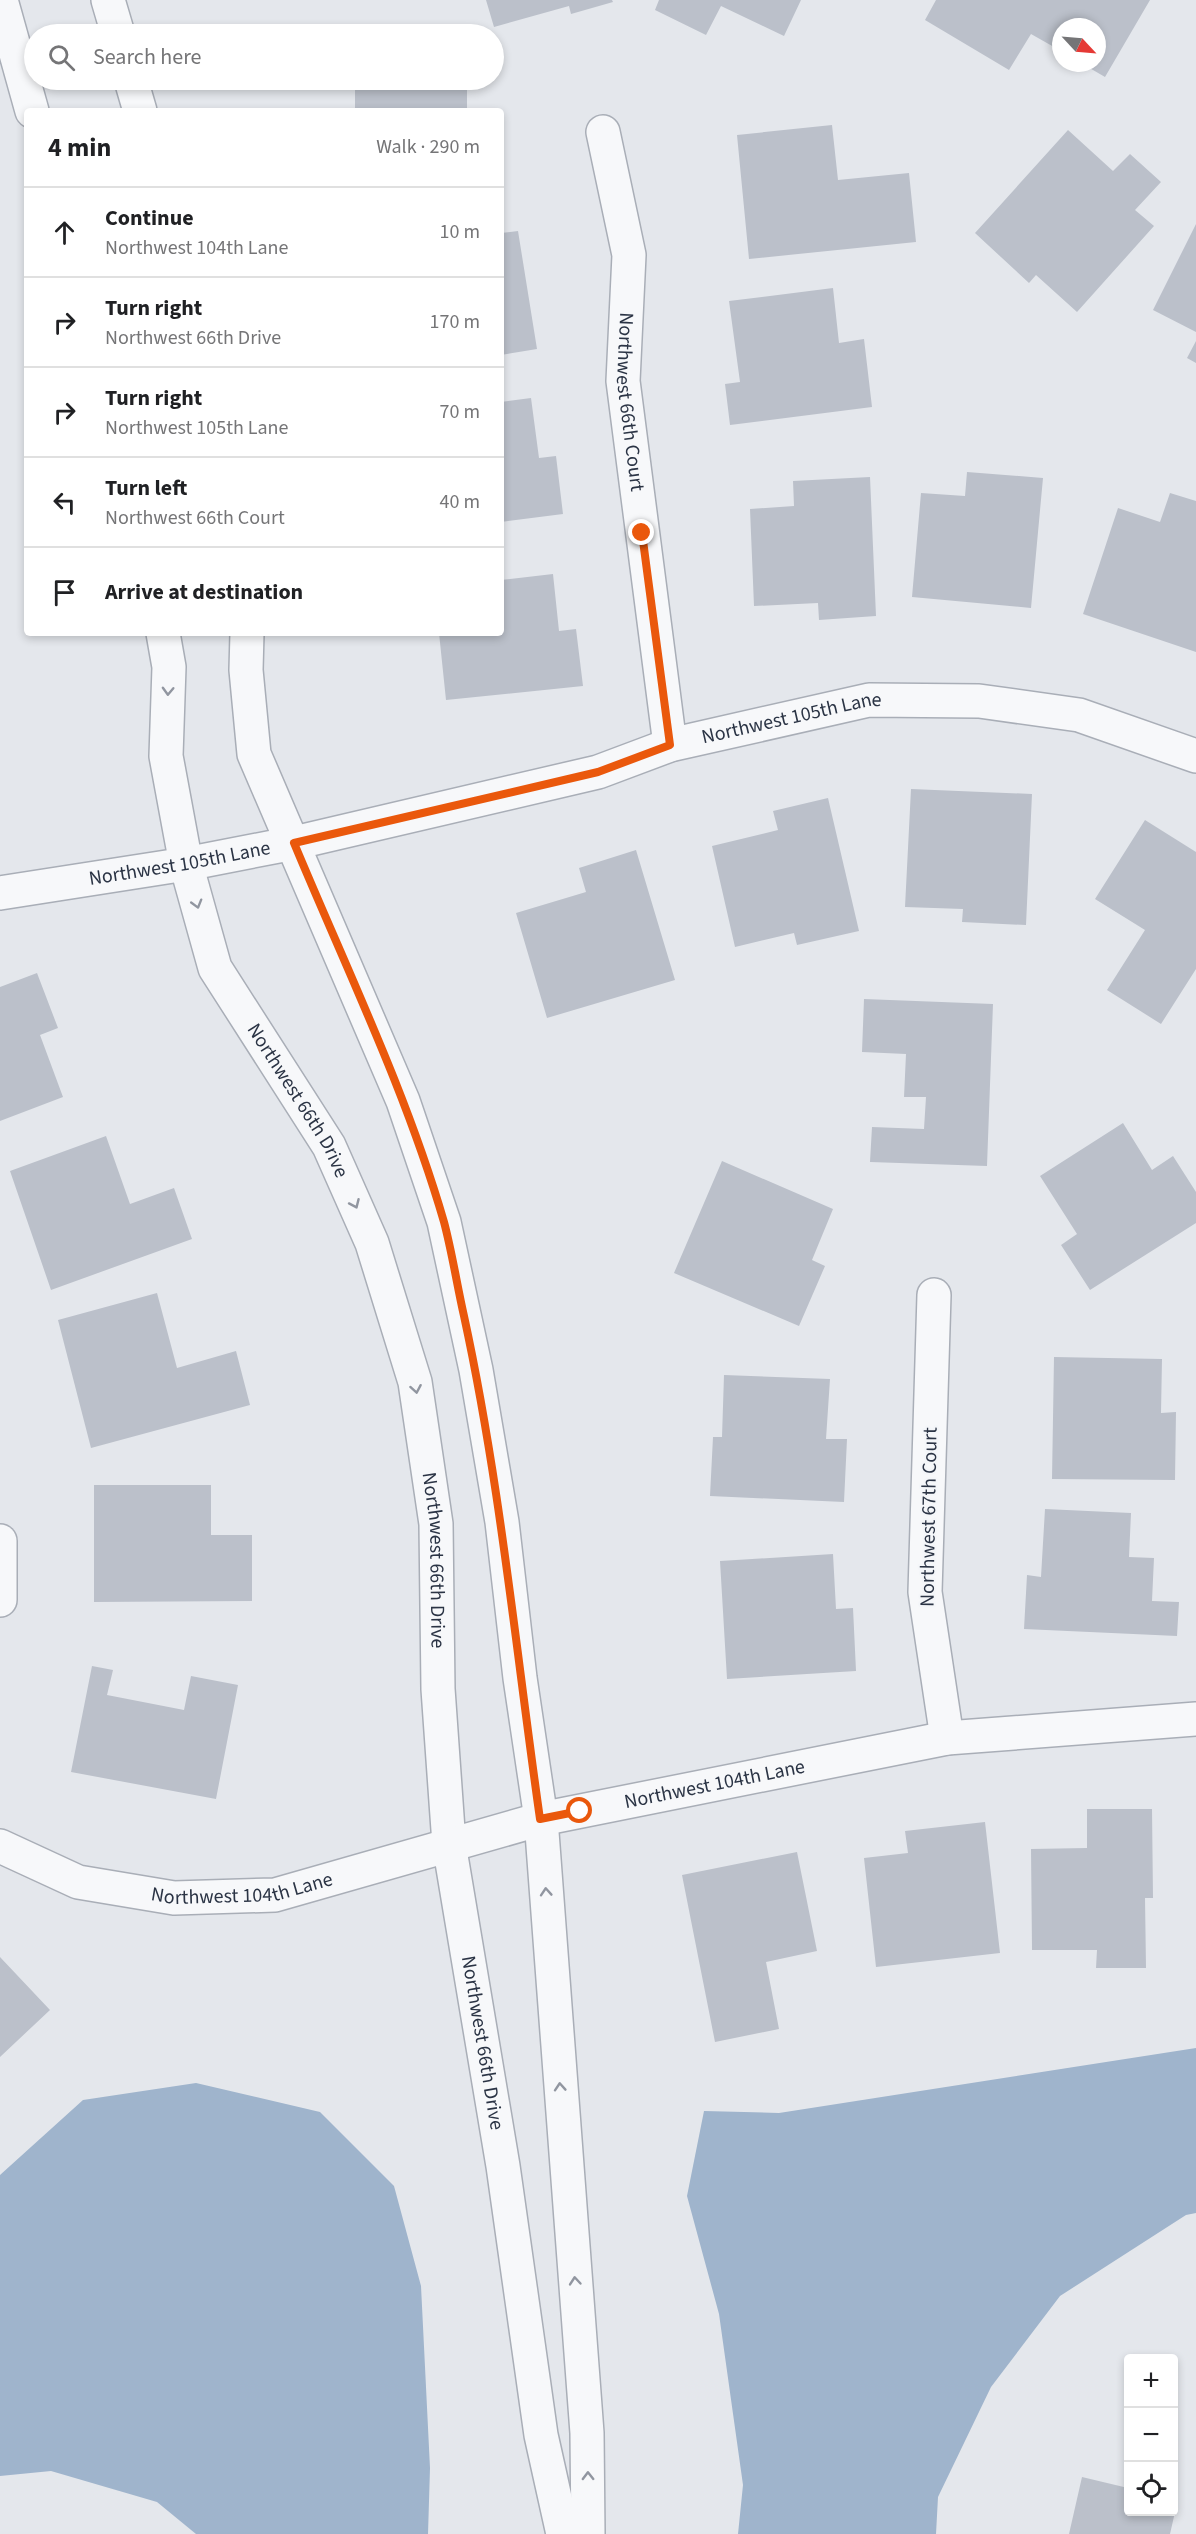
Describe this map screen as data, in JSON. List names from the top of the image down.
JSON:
{
  "streets": {
    "street": [
      "Northwest 66th Court",
      "Northwest 105th Lane",
      "Northwest 66th Drive",
      "Northwest 67th Court",
      "Northwest 104th Lane"
    ]
  },
  "crossings": [
    ["Northwest 66th Court", "Northwest 105th Lane"],
    ["Northwest 105th Lane", "Northwest 66th Drive"],
    ["Northwest 66th Drive", "Northwest 104th Lane"],
    ["Northwest 67th Court", "Northwest 104th Lane"]
  ],
  "north": "bottom right",
  "page": {
    "search": "Search here",
    "heading": ["4 min", "Walk · 290 m"],
    "list": [
      ["Continue", "Northwest 104th Lane", "10 m"],
      ["Turn right", "Northwest 66th Drive", "170 m"],
      ["Turn right", "Northwest 105th Lane", "70 m"],
      ["Turn left", "Northwest 66th Court", "40 m"],
      "Arrive at destination"
    ],
    "map_buttons": ["+", "−"]
  }
}
